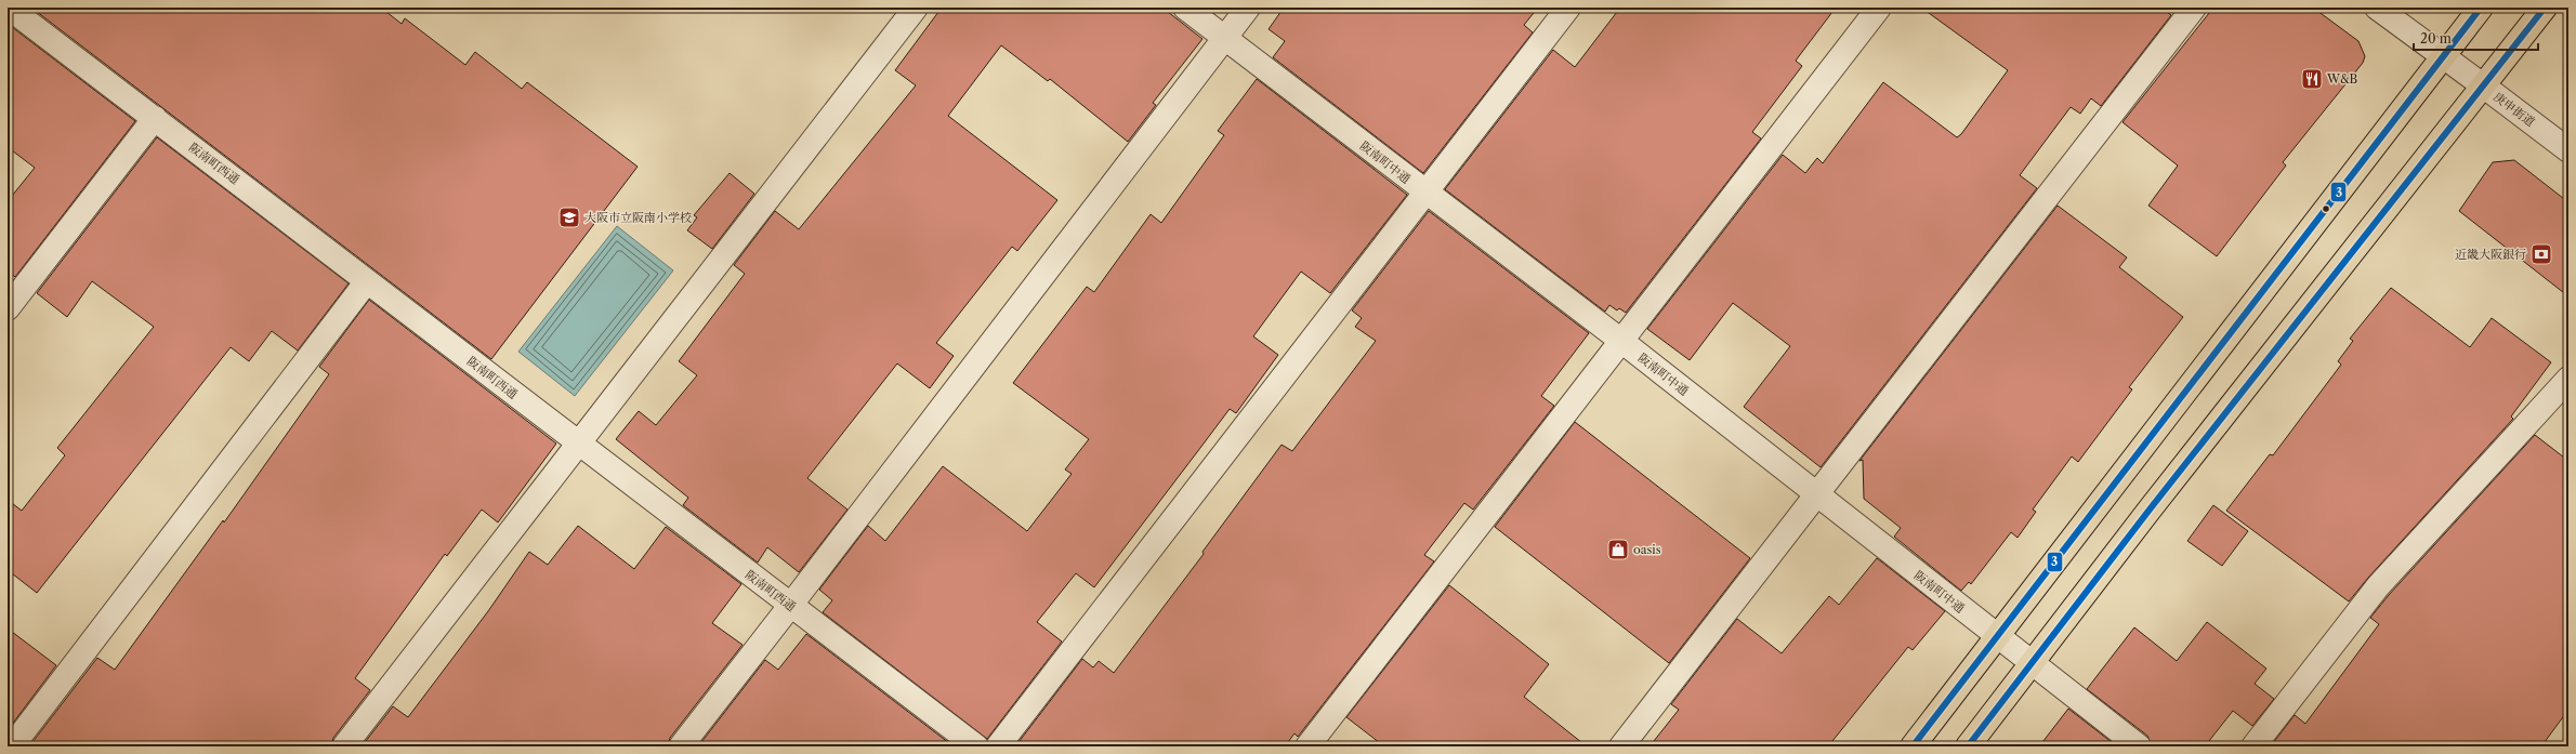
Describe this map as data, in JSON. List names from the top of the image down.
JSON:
{
  "streets": {
    "street": ["庚申街道", "阪南町中通", "阪南町西通"]
  },
  "places": {
    "restaurant": ["W&B"],
    "school or university": ["大阪市立阪南小学校"],
    "bank": ["近畿大阪銀行"],
    "shop": ["oasis"]
  },
  "lines": ["transit line 3"],
  "scale_bar": "20 m"
}
